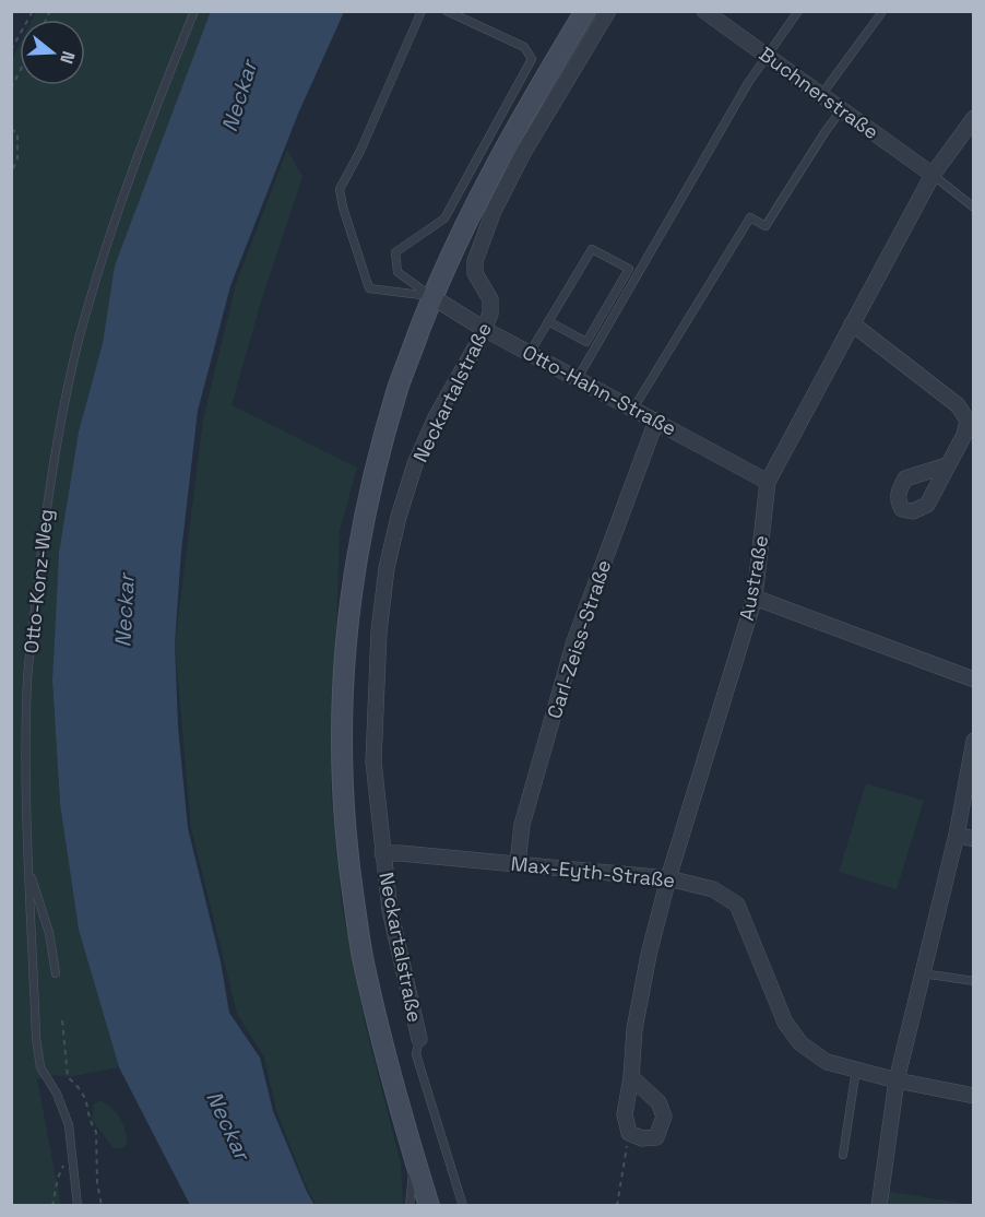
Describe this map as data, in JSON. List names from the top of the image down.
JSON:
{
  "streets": {
    "main road": ["Neckartalstraße"],
    "street": [
      "Buchnerstraße",
      "Otto-Hahn-Straße",
      "Austraße",
      "Carl-Zeiss-Straße",
      "Max-Eyth-Straße"
    ],
    "lane": ["Otto-Konz-Weg"]
  },
  "crossings": [
    ["Buchnerstraße", "Austraße"],
    ["Otto-Hahn-Straße", "Neckartalstraße"],
    ["Otto-Hahn-Straße", "Austraße"],
    ["Otto-Hahn-Straße", "Carl-Zeiss-Straße"],
    ["Neckartalstraße", "Max-Eyth-Straße"],
    ["Austraße", "Max-Eyth-Straße"],
    ["Carl-Zeiss-Straße", "Max-Eyth-Straße"]
  ],
  "water": ["Neckar"],
  "north": "right"
}
